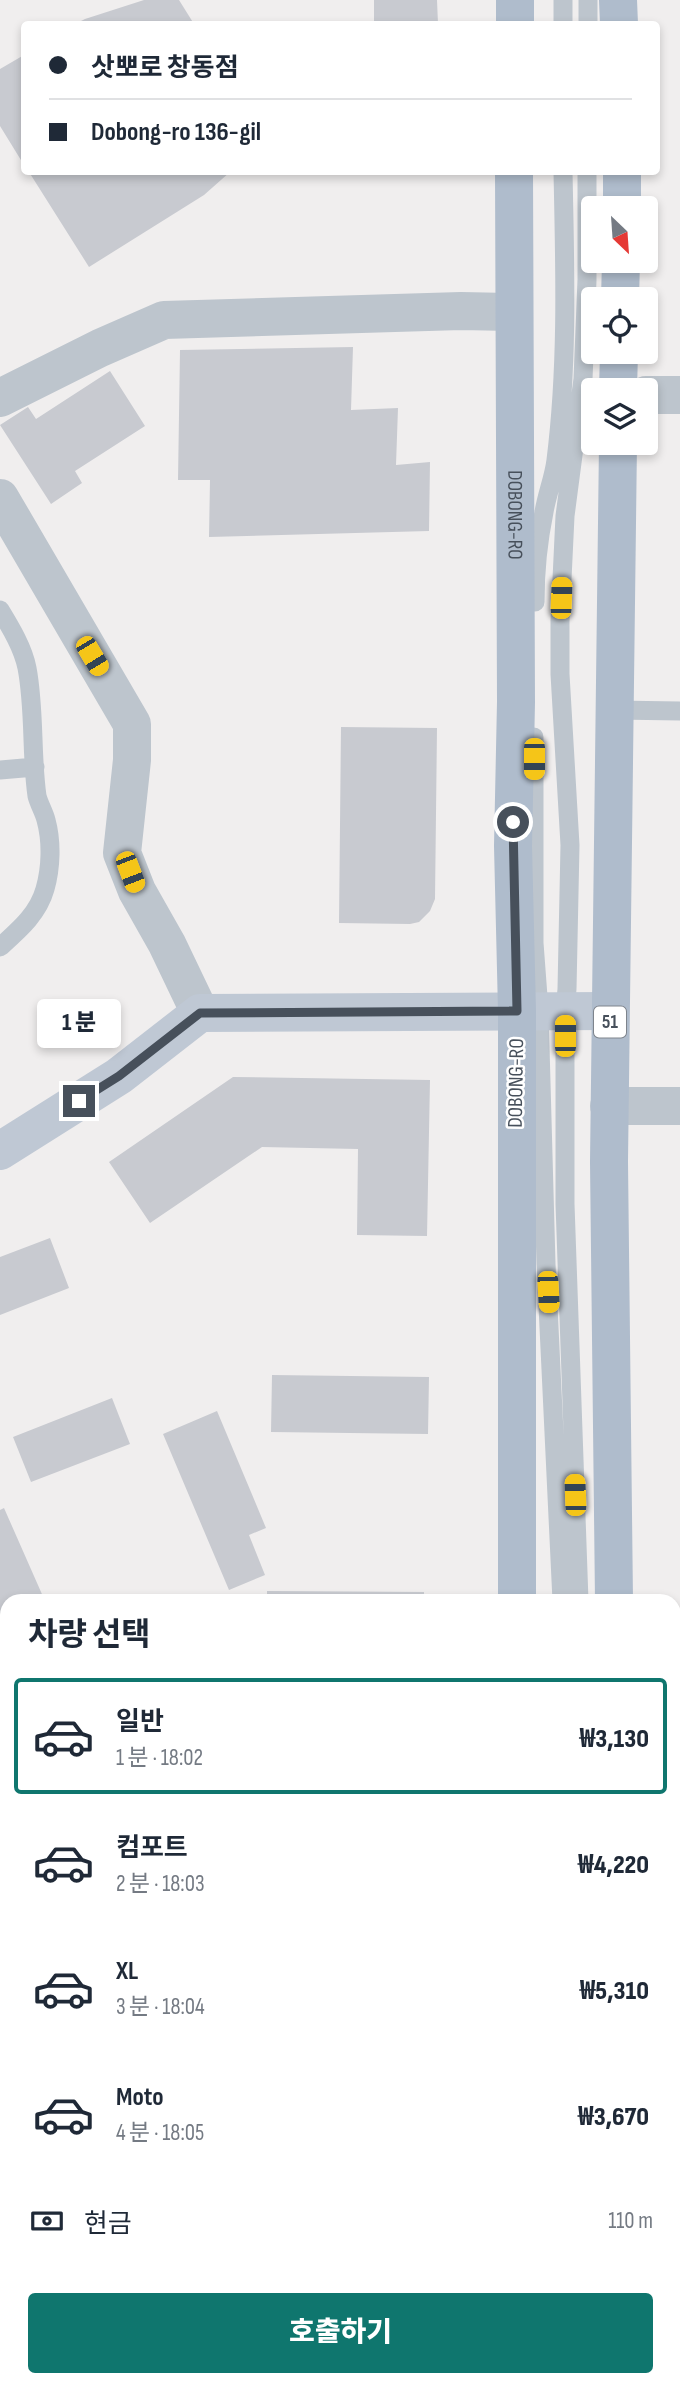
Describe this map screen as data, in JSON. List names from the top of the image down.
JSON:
{
  "streets": {
    "main road": ["DOBONG-RO", "51"]
  },
  "north": "bottom right",
  "page": {
    "banner": ["삿뽀로 창동점", "Dobong-ro 136-gil"],
    "bubble": "1 분",
    "heading": "차량 선택",
    "list": [
      {
        "name": "일반",
        "note": "1 분 · 18:02",
        "value": "₩3,130"
      },
      {
        "name": "컴포트",
        "note": "2 분 · 18:03",
        "value": "₩4,220"
      },
      {
        "name": "XL",
        "note": "3 분 · 18:04",
        "value": "₩5,310"
      },
      {
        "name": "Moto",
        "note": "4 분 · 18:05",
        "value": "₩3,670"
      }
    ],
    "pay": ["현금", "110 m"],
    "buttons": "호출하기"
  }
}
